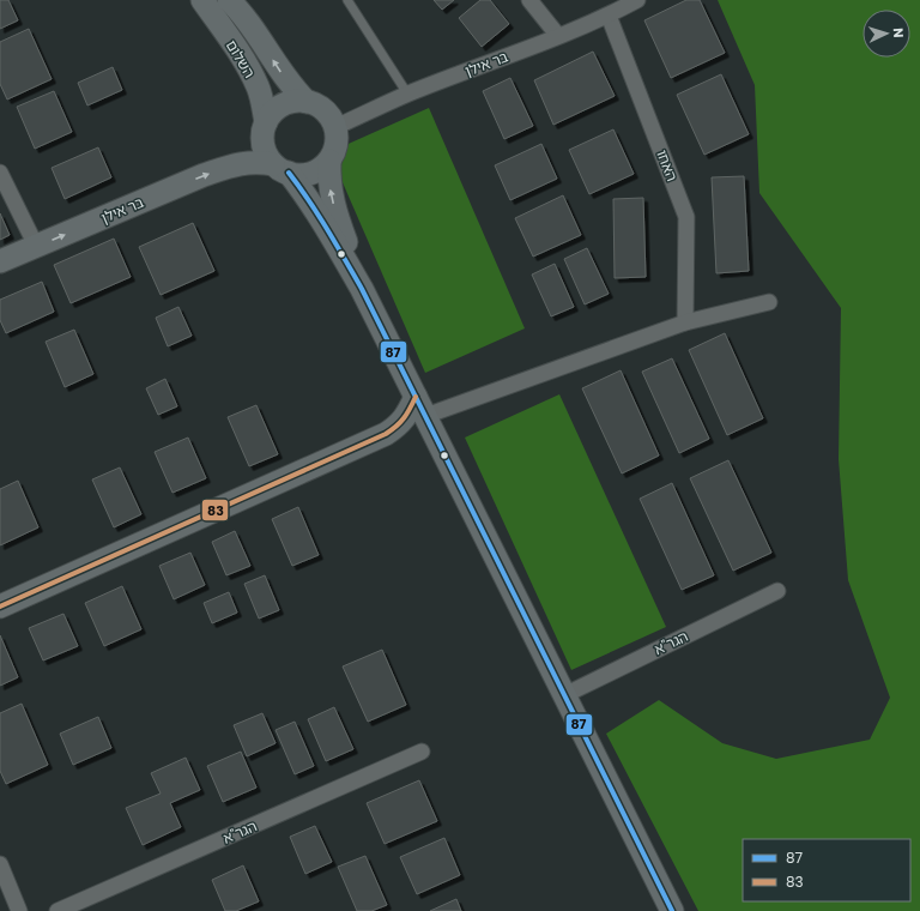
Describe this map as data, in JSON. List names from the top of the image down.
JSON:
{
  "streets": {
    "street": [
      "השלום",
      "בר אילן",
      "האחו",
      "הגר\"א"
    ]
  },
  "crossings": [
    ["השלום", "בר אילן"],
    ["בר אילן", "האחו"]
  ],
  "one_way": ["בר אילן"],
  "lines": ["transit line 87", "transit line 83"],
  "legend": ["87", "83"],
  "north": "right"
}
